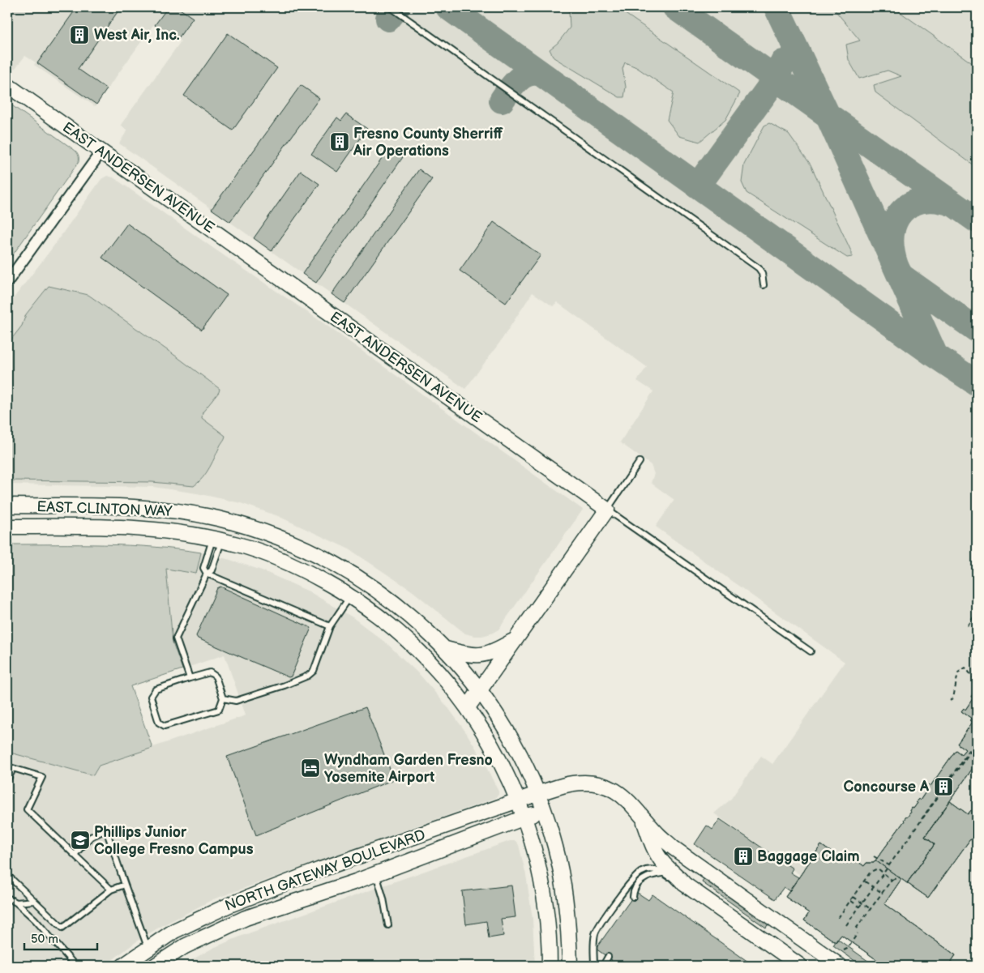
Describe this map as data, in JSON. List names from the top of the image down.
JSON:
{
  "streets": {
    "main road": ["EAST ANDERSEN AVENUE", "EAST CLINTON WAY", "NORTH GATEWAY BOULEVARD"]
  },
  "crossings": [
    ["EAST CLINTON WAY", "NORTH GATEWAY BOULEVARD"]
  ],
  "places": {
    "building": [
      "West Air, Inc.",
      "Fresno County Sherriff Air Operations",
      "Concourse A",
      "Baggage Claim"
    ],
    "hotel": ["Wyndham Garden Fresno Yosemite Airport"],
    "school or university": ["Phillips Junior College Fresno Campus"]
  },
  "scale_bar": "50 m"
}
